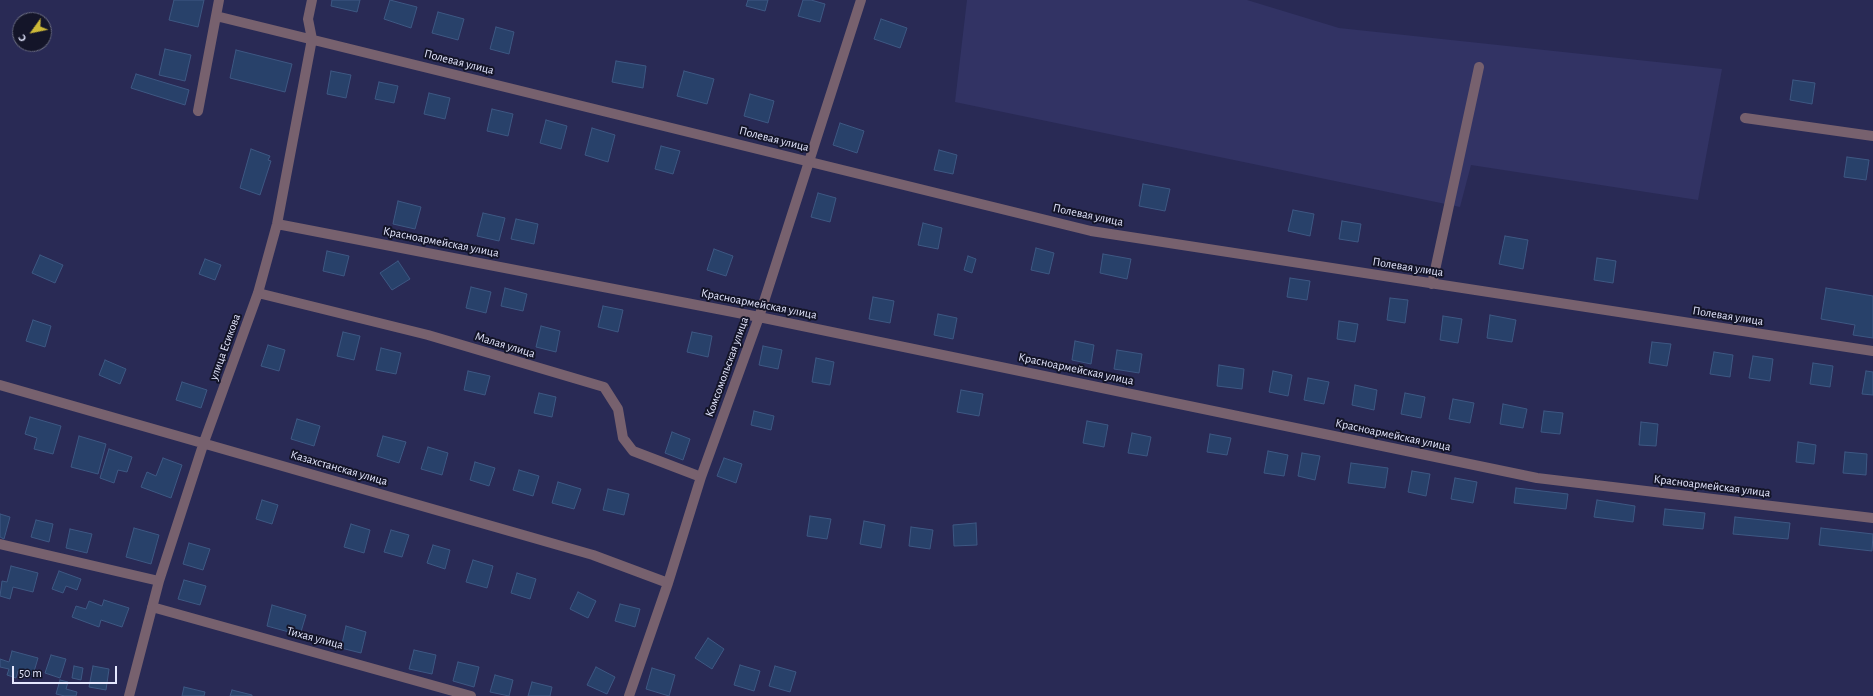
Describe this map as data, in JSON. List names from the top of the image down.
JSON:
{
  "streets": {
    "street": [
      "Полевая улица",
      "Красноармейская улица",
      "Малая улица",
      "улица Есикова",
      "Комсомольская улица",
      "Казахстанская улица",
      "Тихая улица"
    ]
  },
  "crossings": [
    ["Полевая улица", "улица Есикова"],
    ["Полевая улица", "Комсомольская улица"],
    ["Красноармейская улица", "улица Есикова"],
    ["Красноармейская улица", "Комсомольская улица"],
    ["Малая улица", "улица Есикова"],
    ["Малая улица", "Комсомольская улица"],
    ["улица Есикова", "Казахстанская улица"],
    ["улица Есикова", "Тихая улица"],
    ["Комсомольская улица", "Казахстанская улица"]
  ],
  "scale_bar": "50 m",
  "north": "bottom left"
}
